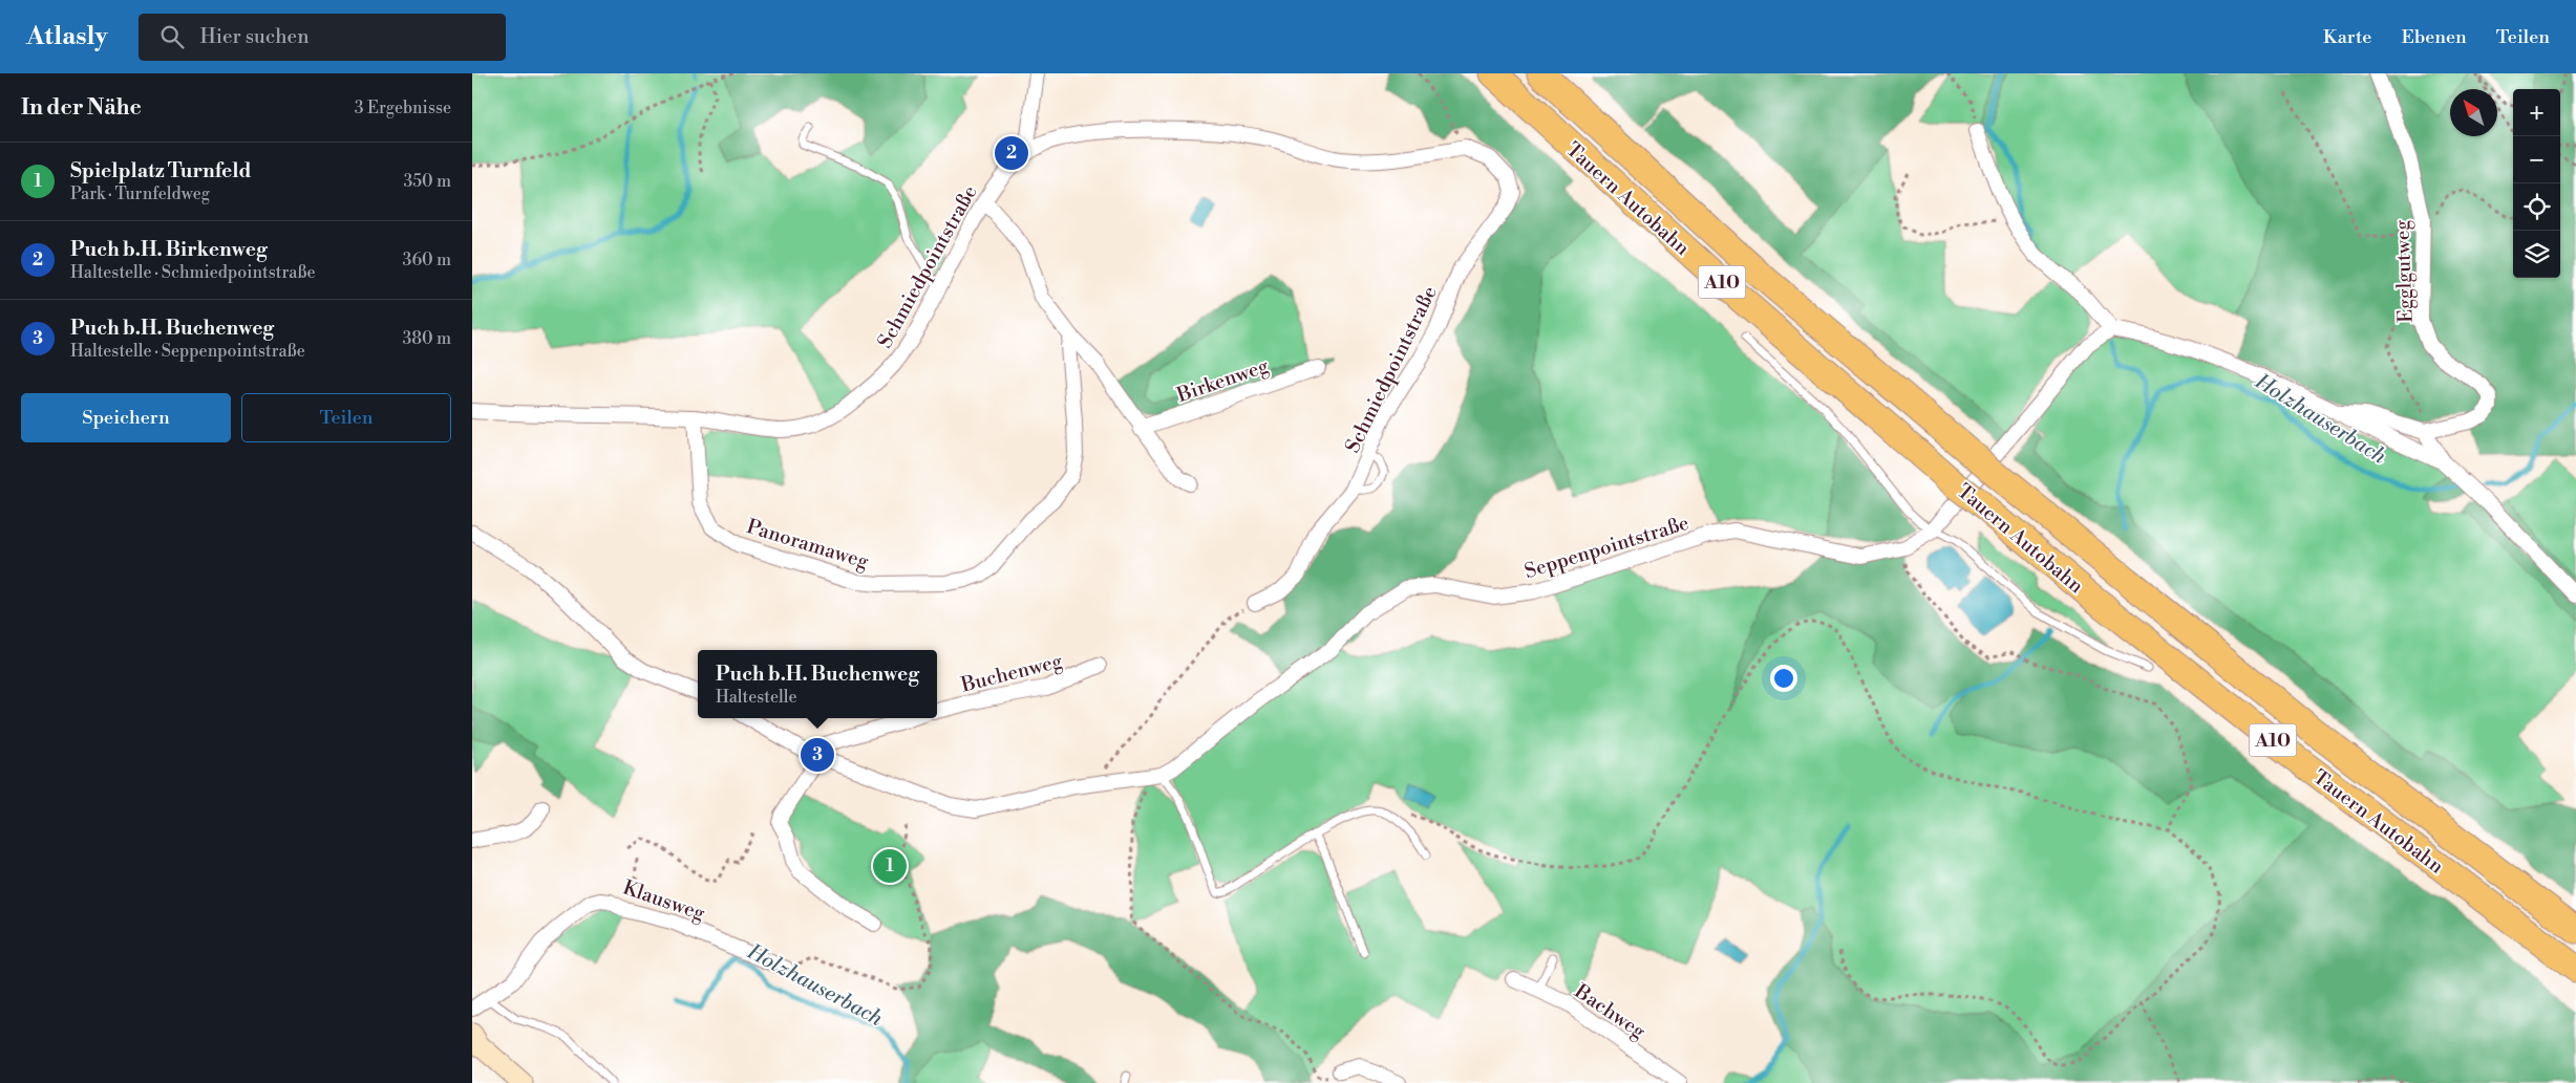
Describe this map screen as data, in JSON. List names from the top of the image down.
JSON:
{
  "streets": {
    "highway": ["Tauern Autobahn", "A10"],
    "street": [
      "Schmiedpointstraße",
      "Egglgutweg",
      "Birkenweg",
      "Panoramaweg",
      "Seppenpointstraße",
      "Buchenweg",
      "Klausweg",
      "Bachweg"
    ]
  },
  "crossings": [
    ["Schmiedpointstraße", "Panoramaweg"]
  ],
  "water": ["Holzhauserbach"],
  "north": "top left",
  "page": {
    "header": "Atlasly",
    "search": "Hier suchen",
    "nav": ["Karte", "Ebenen", "Teilen"],
    "heading": ["In der Nähe", "3 Ergebnisse"],
    "map_buttons": ["+", "−"],
    "pins": ["2", "3", "1"],
    "list": [
      {
        "mark": "1",
        "name": "Spielplatz Turnfeld",
        "note": "Park · Turnfeldweg",
        "value": "350 m"
      },
      {
        "mark": "2",
        "name": "Puch b.H. Birkenweg",
        "note": "Haltestelle · Schmiedpointstraße",
        "value": "360 m"
      },
      {
        "mark": "3",
        "name": "Puch b.H. Buchenweg",
        "note": "Haltestelle · Seppenpointstraße",
        "value": "380 m"
      }
    ],
    "buttons": ["Speichern", "Teilen"],
    "popup": ["Puch b.H. Buchenweg", "Haltestelle"]
  }
}
